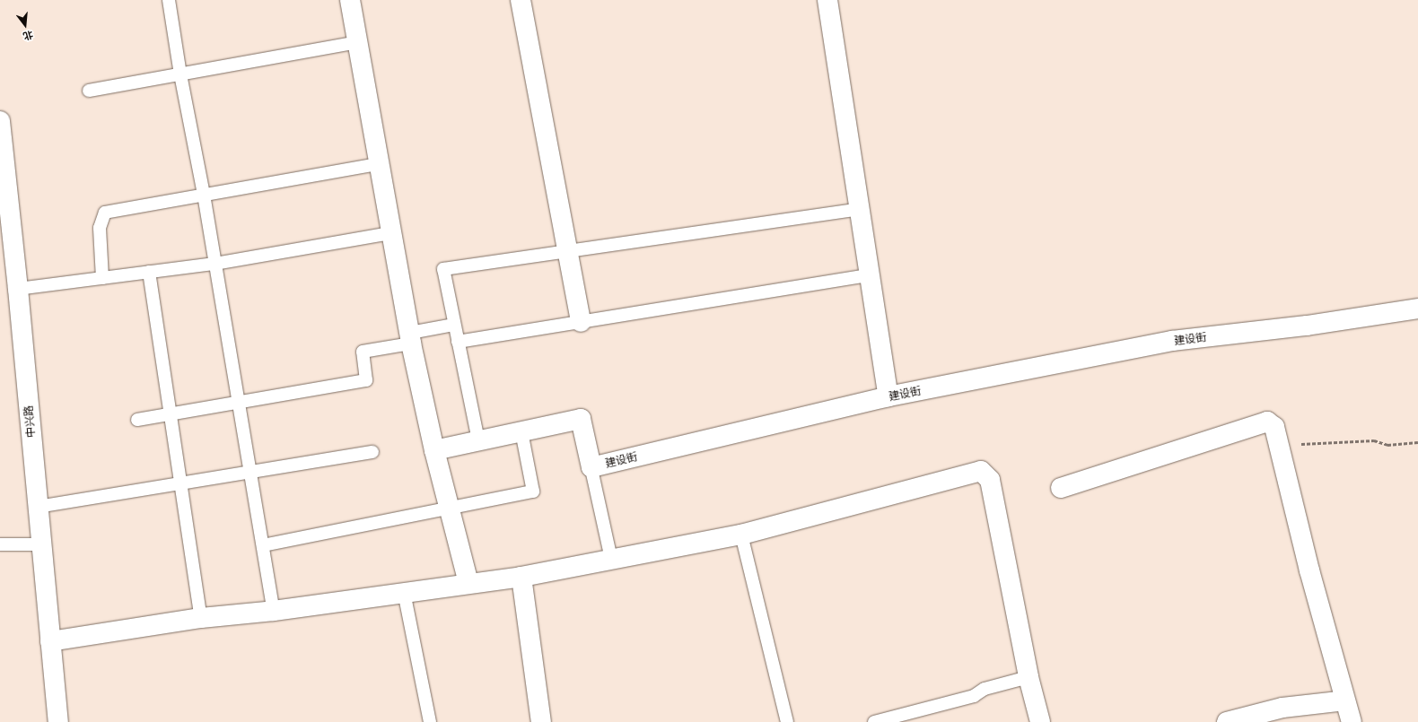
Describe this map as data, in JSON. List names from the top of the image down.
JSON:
{
  "streets": {
    "street": ["建设街", "中兴路"]
  },
  "north": "bottom"
}
